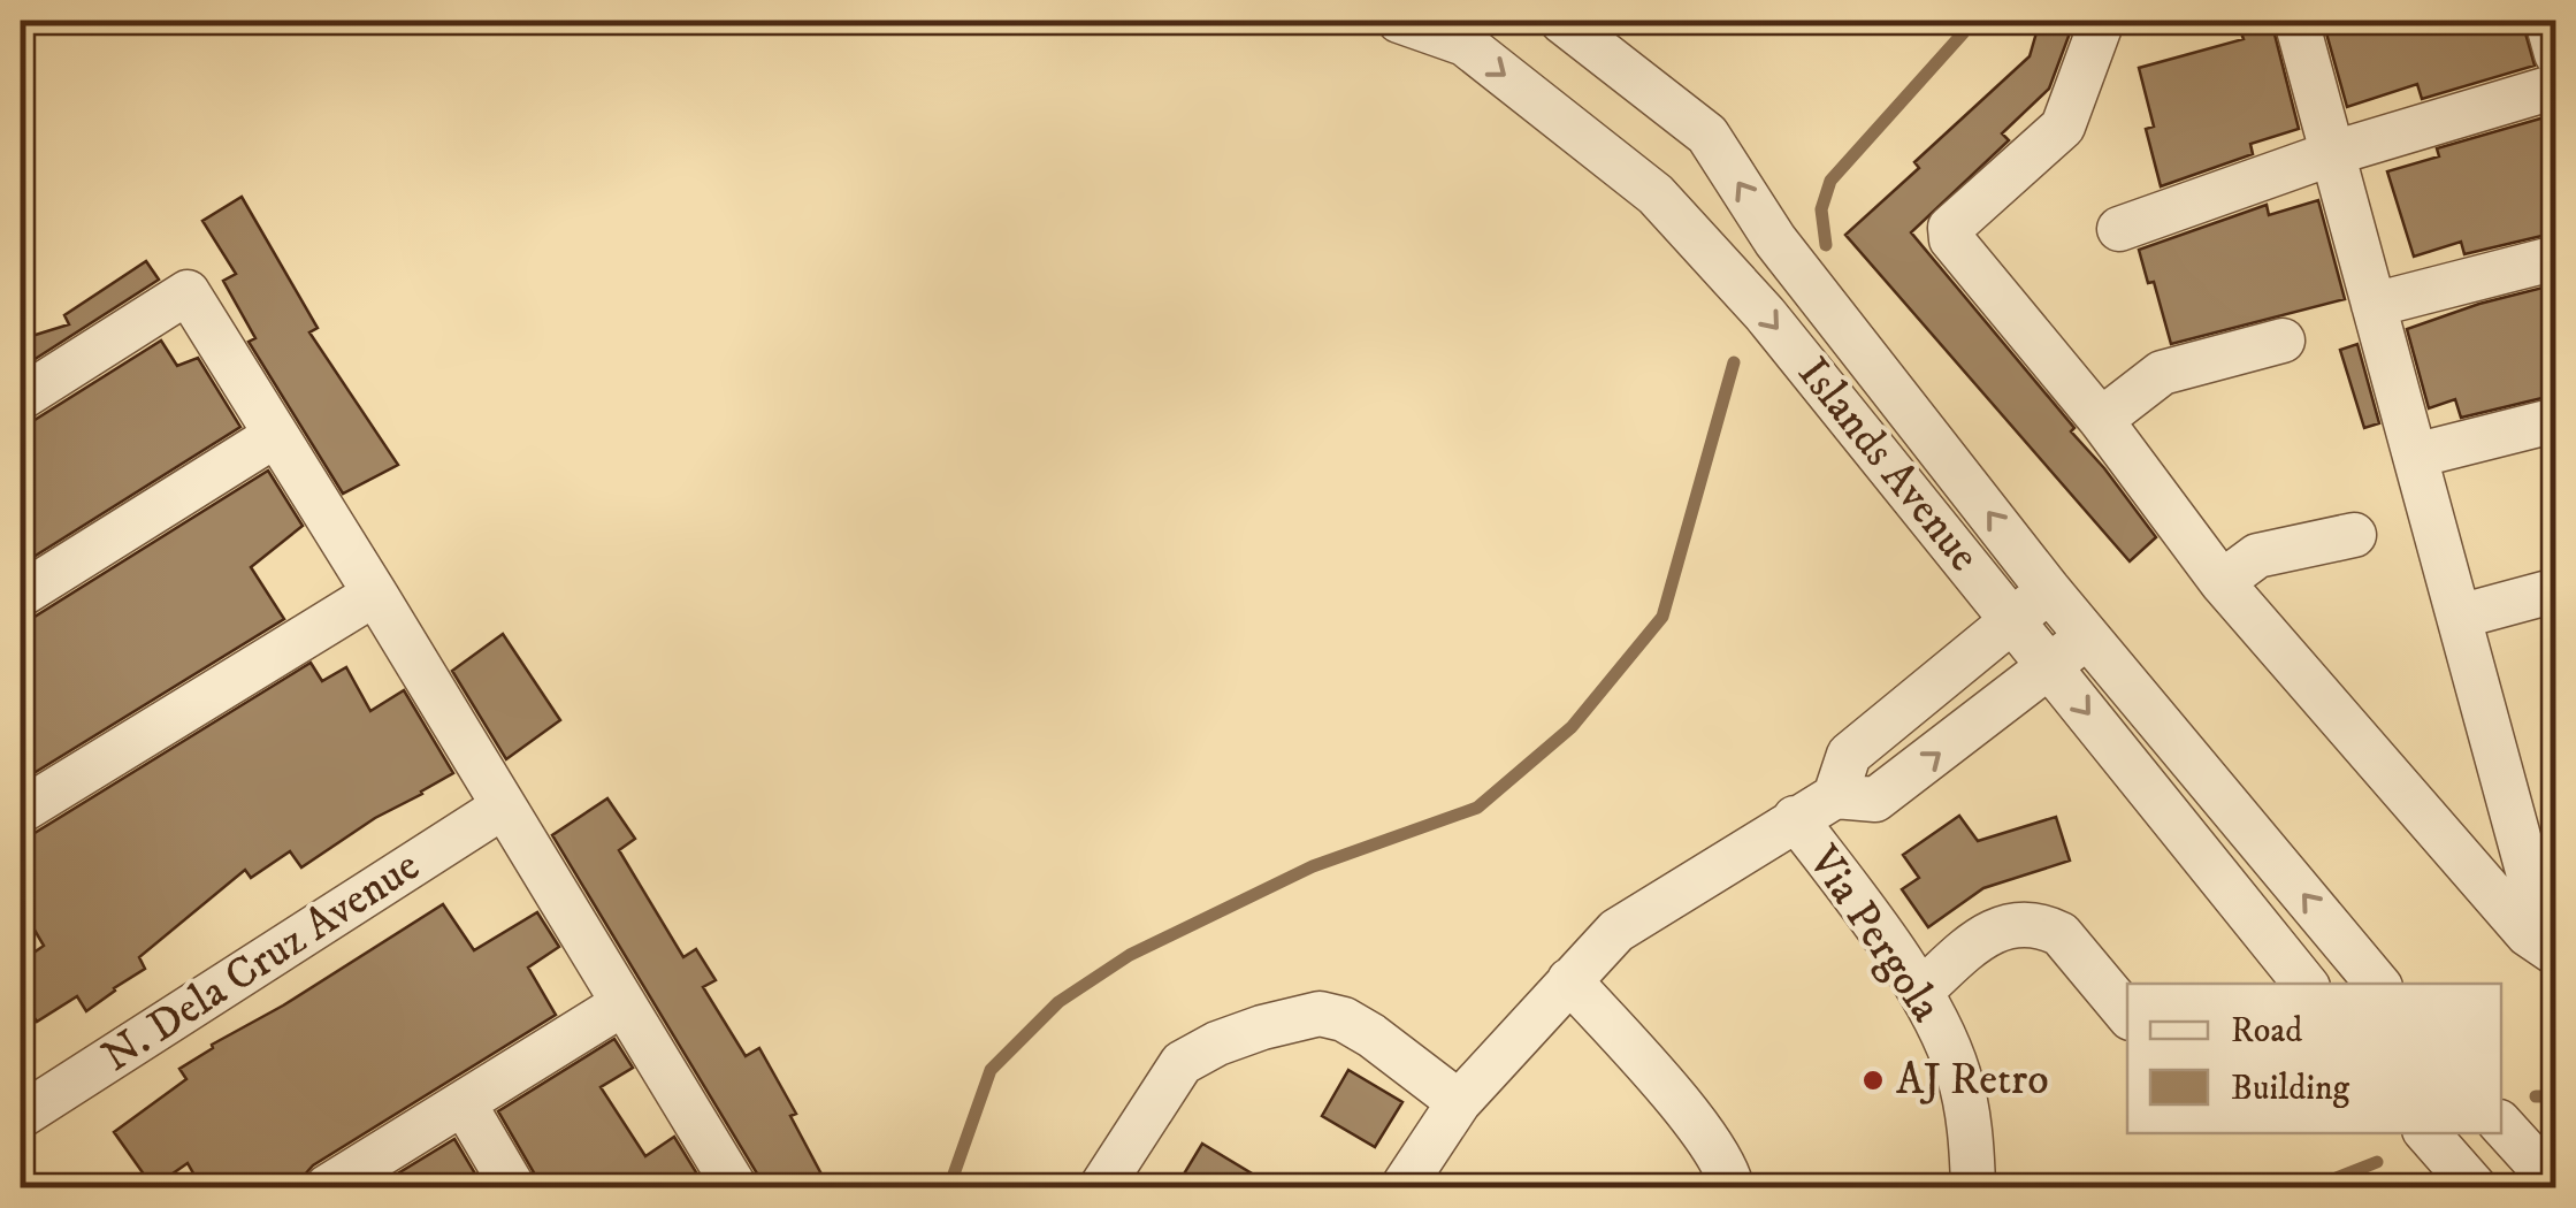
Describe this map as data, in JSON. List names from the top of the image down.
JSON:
{
  "streets": {
    "street": ["Islands Avenue", "Via Pergola", "N. Dela Cruz Avenue"]
  },
  "places": ["AJ Retro"],
  "legend": ["Road", "Building"]
}
